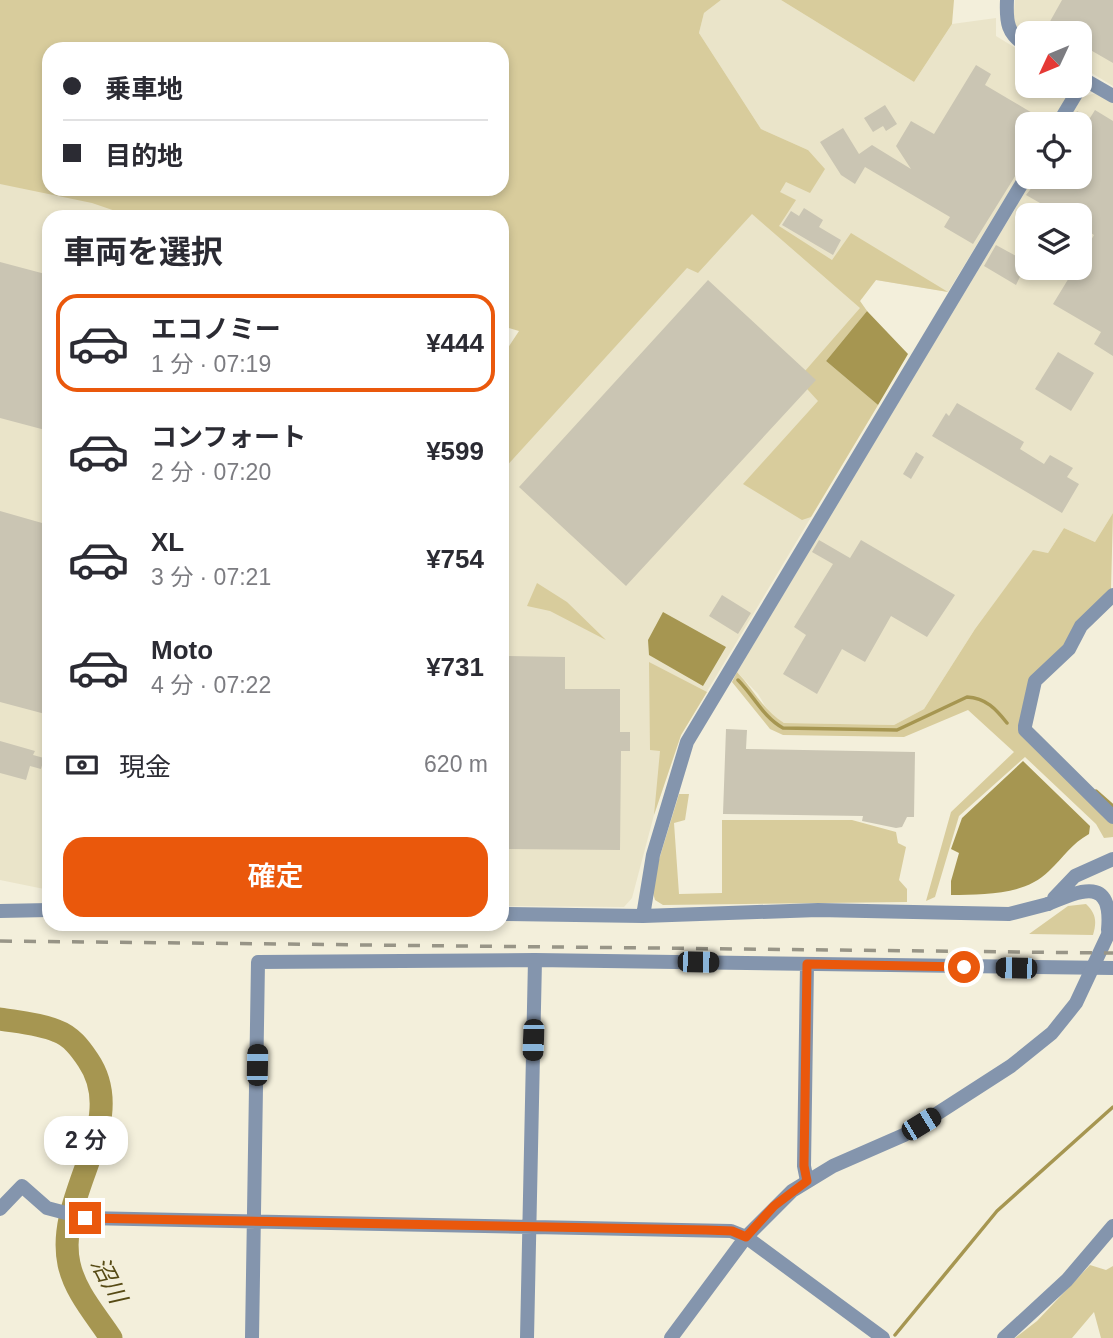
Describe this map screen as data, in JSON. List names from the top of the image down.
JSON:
{
  "water": ["沼川"],
  "north": "bottom left",
  "page": {
    "banner": ["乗車地", "目的地"],
    "heading": "車両を選択",
    "list": [
      {
        "name": "エコノミー",
        "note": "1 分 · 07:19",
        "value": "¥444"
      },
      {
        "name": "コンフォート",
        "note": "2 分 · 07:20",
        "value": "¥599"
      },
      {
        "name": "XL",
        "note": "3 分 · 07:21",
        "value": "¥754"
      },
      {
        "name": "Moto",
        "note": "4 分 · 07:22",
        "value": "¥731"
      }
    ],
    "pay": ["現金", "620 m"],
    "buttons": "確定",
    "bubble": "2 分"
  }
}
